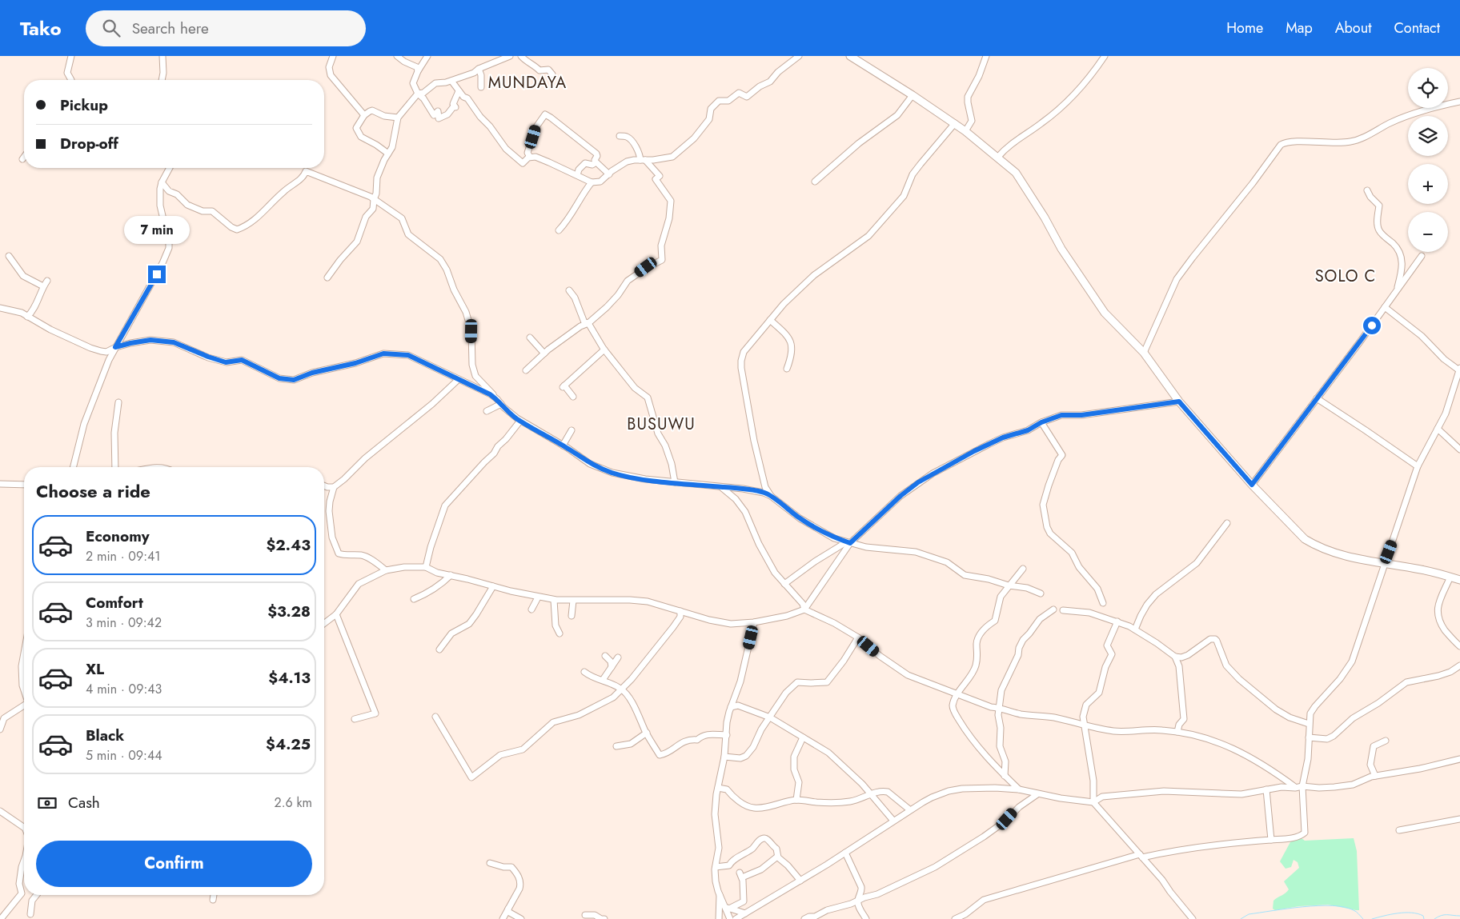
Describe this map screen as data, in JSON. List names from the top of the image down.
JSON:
{
  "districts": ["MUNDAYA", "SOLO C", "BUSUWU"],
  "page": {
    "header": "Tako",
    "search": "Search here",
    "nav": [
      "Home",
      "Map",
      "About",
      "Contact"
    ],
    "map_buttons": ["+", "−"],
    "banner": ["Pickup", "Drop-off"],
    "bubble": "7 min",
    "heading": "Choose a ride",
    "list": [
      {
        "name": "Economy",
        "note": "2 min · 09:41",
        "value": "$2.43"
      },
      {
        "name": "Comfort",
        "note": "3 min · 09:42",
        "value": "$3.28"
      },
      {
        "name": "XL",
        "note": "4 min · 09:43",
        "value": "$4.13"
      },
      {
        "name": "Black",
        "note": "5 min · 09:44",
        "value": "$4.25"
      }
    ],
    "pay": ["Cash", "2.6 km"],
    "buttons": "Confirm"
  }
}
